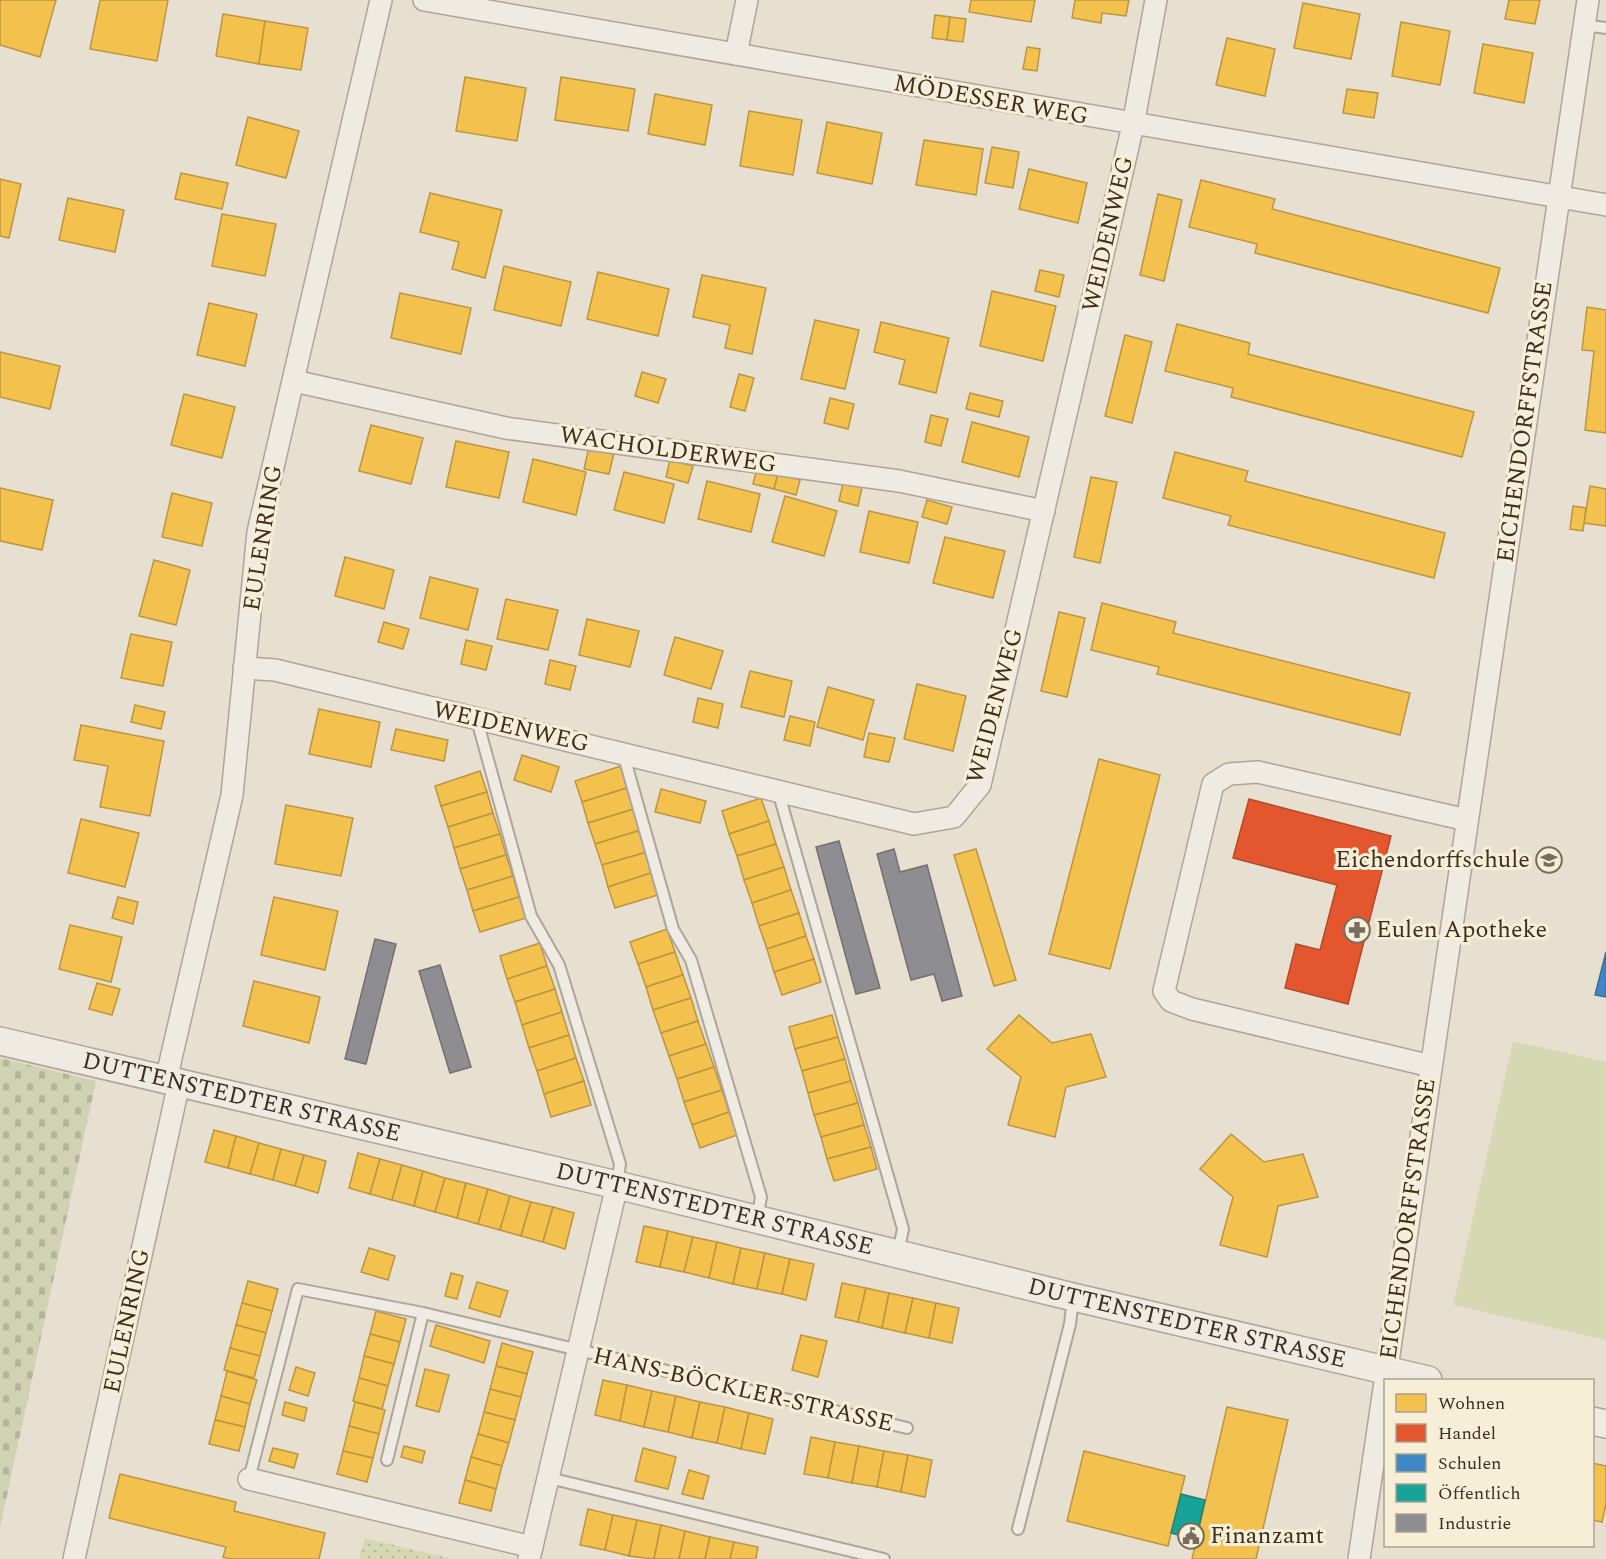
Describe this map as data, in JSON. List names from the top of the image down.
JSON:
{
  "streets": {
    "street": [
      "MÖDESSER WEG",
      "WEIDENWEG",
      "EICHENDORFFSTRASSE",
      "WACHOLDERWEG",
      "EULENRING",
      "DUTTENSTEDTER STRASSE",
      "HANS-BÖCKLER-STRASSE"
    ]
  },
  "crossings": [
    ["MÖDESSER WEG", "WEIDENWEG"],
    ["MÖDESSER WEG", "EICHENDORFFSTRASSE"],
    ["WEIDENWEG", "WACHOLDERWEG"],
    ["WEIDENWEG", "EULENRING"],
    ["EICHENDORFFSTRASSE", "DUTTENSTEDTER STRASSE"],
    ["WACHOLDERWEG", "EULENRING"],
    ["EULENRING", "DUTTENSTEDTER STRASSE"],
    ["DUTTENSTEDTER STRASSE", "HANS-BÖCKLER-STRASSE"]
  ],
  "places": {
    "school or university": ["Eichendorffschule"],
    "pharmacy": ["Eulen Apotheke"],
    "public building": ["Finanzamt"]
  },
  "legend": [
    "Wohnen",
    "Handel",
    "Schulen",
    "Öffentlich",
    "Industrie"
  ]
}
